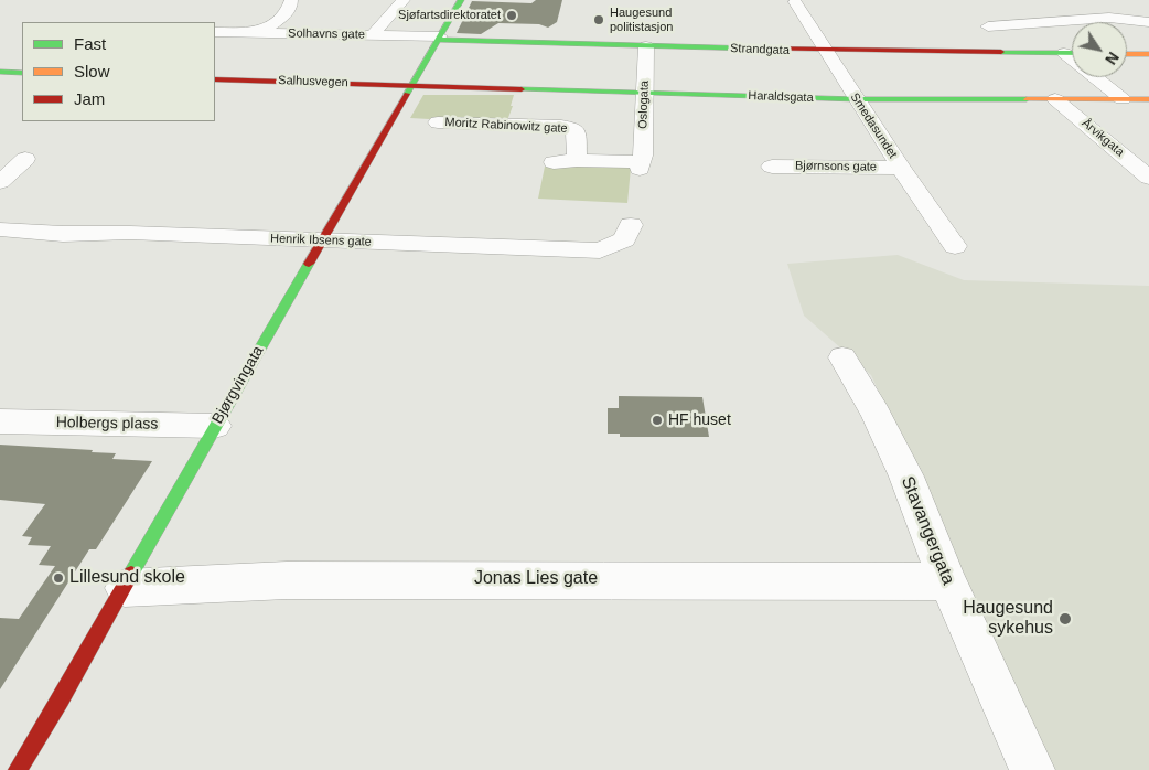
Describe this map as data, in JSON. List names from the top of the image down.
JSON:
{
  "streets": {
    "street": [
      "Solhavns gate",
      "Strandgata",
      "Salhusvegen",
      "Haraldsgata",
      "Oslogata",
      "Moritz Rabinowitz gate",
      "Smedasundet",
      "Årvikgata",
      "Bjørnsons gate",
      "Henrik Ibsens gate",
      "Bjørgvingata",
      "Holbergs plass",
      "Stavangergata",
      "Jonas Lies gate"
    ]
  },
  "crossings": [
    ["Solhavns gate", "Strandgata"],
    ["Solhavns gate", "Bjørgvingata"],
    ["Strandgata", "Oslogata"],
    ["Strandgata", "Smedasundet"],
    ["Strandgata", "Bjørgvingata"],
    ["Salhusvegen", "Haraldsgata"],
    ["Salhusvegen", "Bjørgvingata"],
    ["Haraldsgata", "Oslogata"],
    ["Haraldsgata", "Smedasundet"],
    ["Haraldsgata", "Årvikgata"],
    ["Haraldsgata", "Bjørgvingata"],
    ["Oslogata", "Moritz Rabinowitz gate"],
    ["Smedasundet", "Bjørnsons gate"],
    ["Henrik Ibsens gate", "Bjørgvingata"],
    ["Bjørgvingata", "Holbergs plass"],
    ["Bjørgvingata", "Jonas Lies gate"],
    ["Stavangergata", "Jonas Lies gate"]
  ],
  "places": [
    "Sjøfartsdirektoratet",
    "Haugesund politistasjon",
    "HF huset",
    "Lillesund skole",
    "Haugesund sykehus"
  ],
  "legend": ["Fast", "Slow", "Jam"],
  "north": "bottom right"
}
